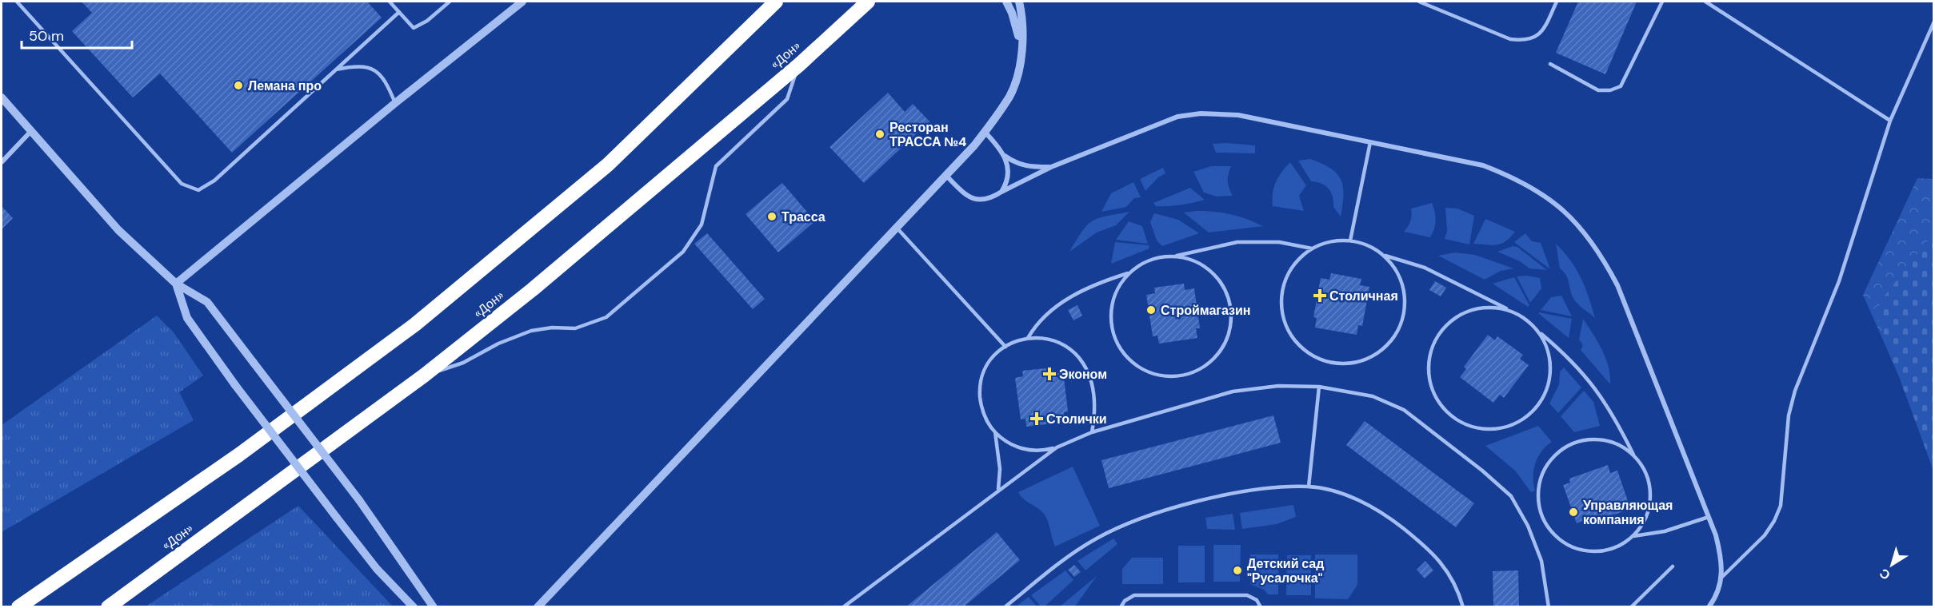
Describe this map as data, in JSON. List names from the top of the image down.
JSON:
{
  "streets": {
    "highway": ["«Дон»"]
  },
  "places": {
    "other": [
      "Лемана про",
      "Ресторан ТРАССА №4",
      "Трасса",
      "Строймагазин",
      "Управляющая компания",
      "Детский сад \"Русалочка\""
    ],
    "health": ["Столичная", "Эконом", "Столички"]
  },
  "scale_bar": "50 m",
  "north": "bottom left"
}
